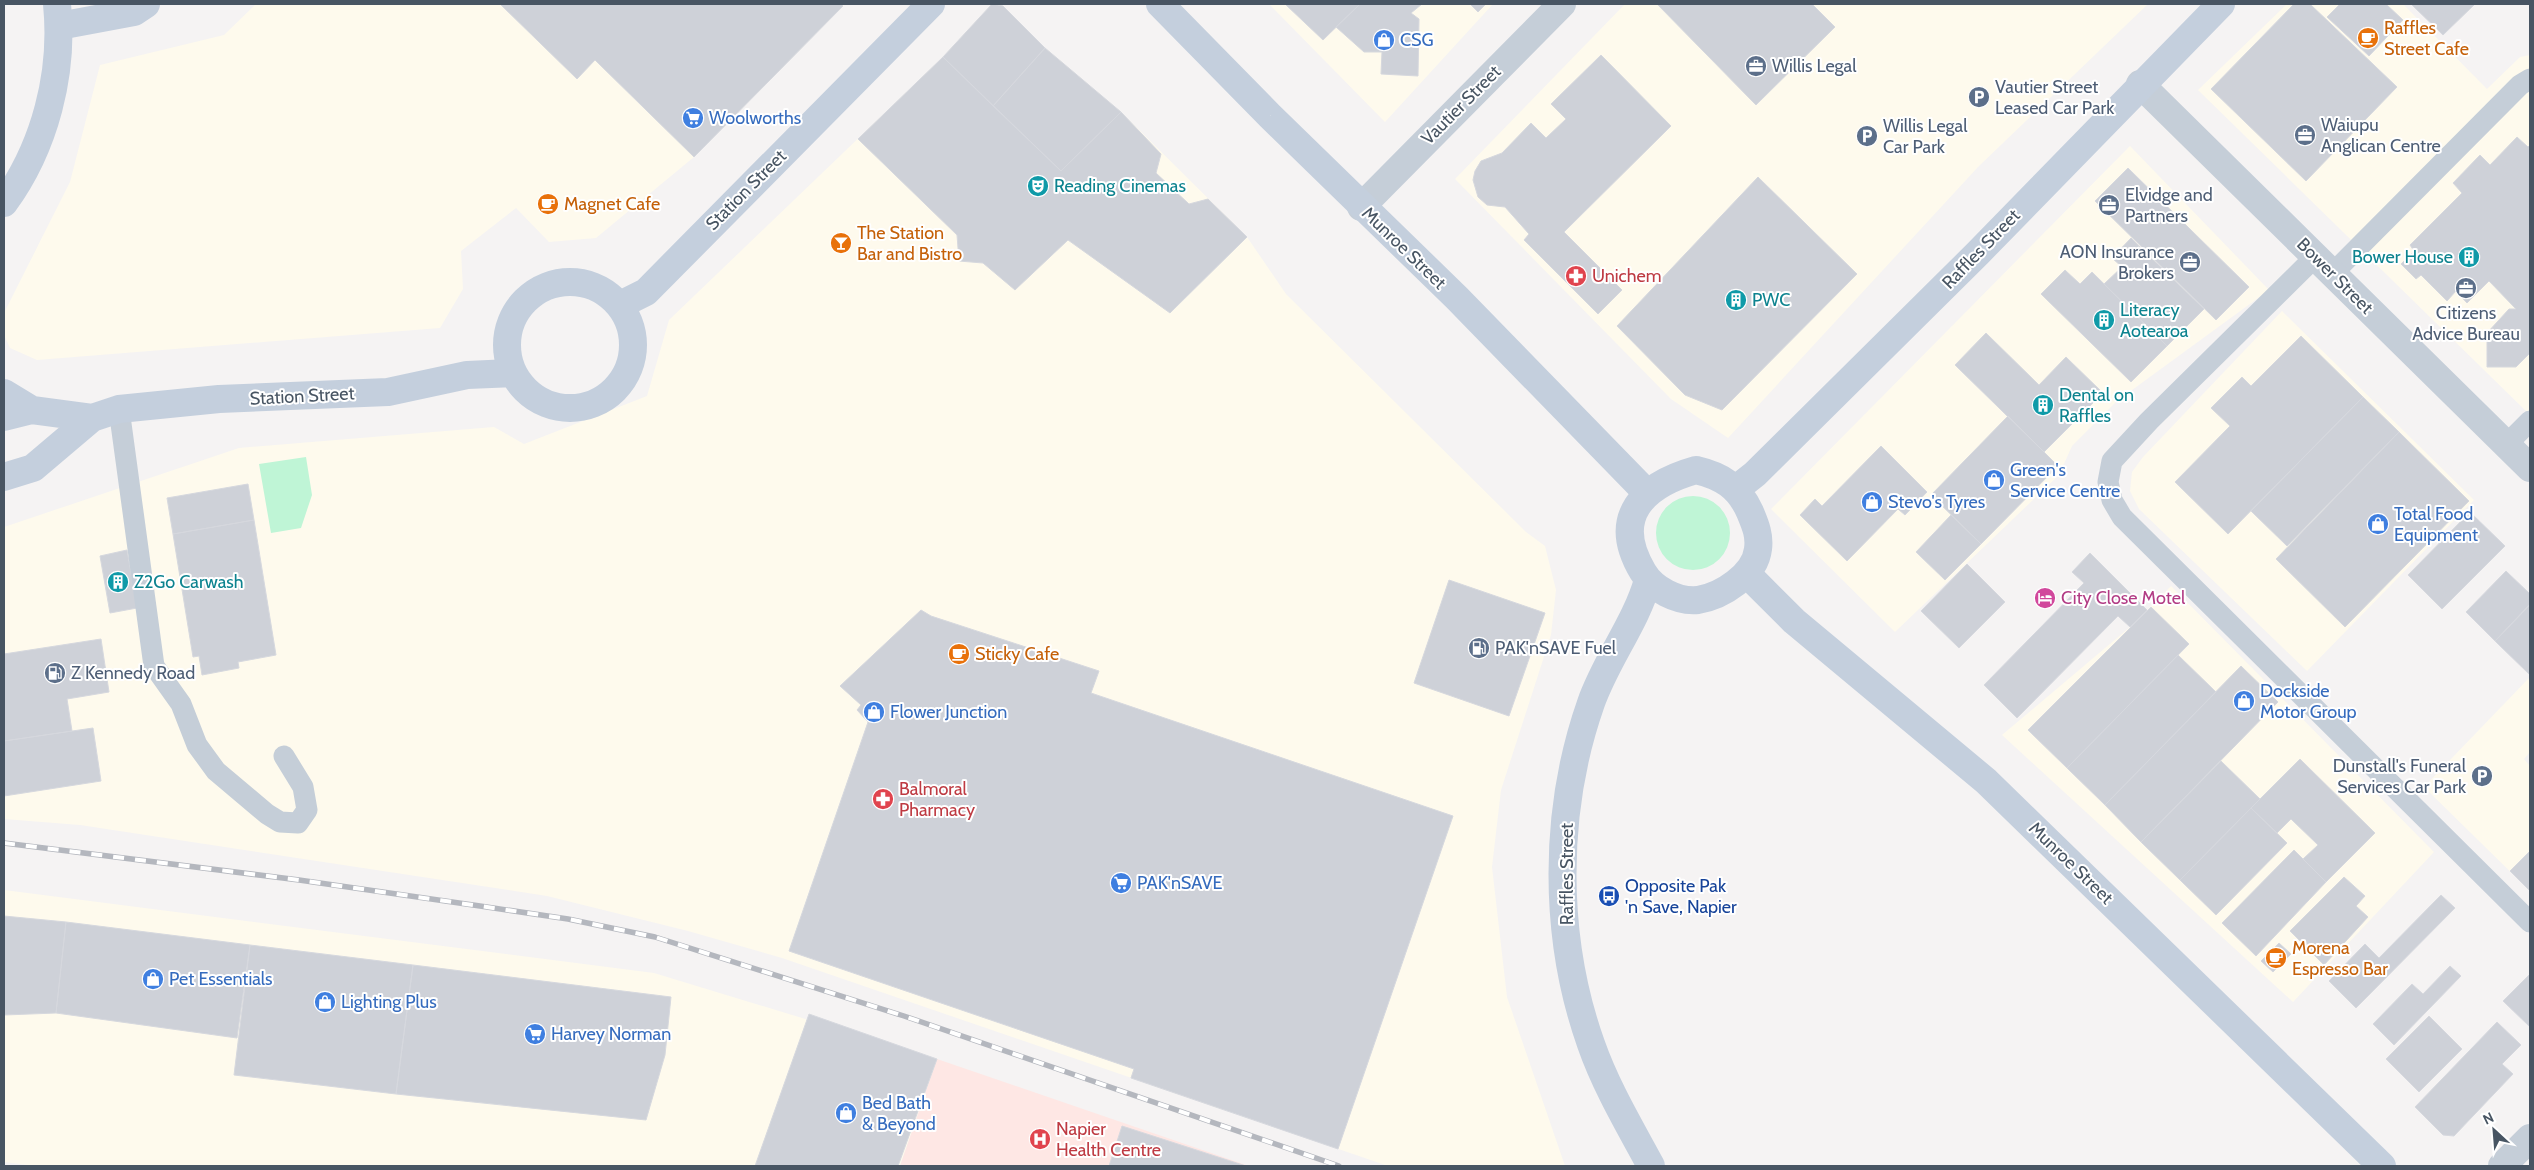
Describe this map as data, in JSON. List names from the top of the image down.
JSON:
{
  "streets": {
    "main road": ["Station Street", "Munroe Street", "Raffles Street"],
    "street": ["Vautier Street", "Bower Street"]
  },
  "crossings": [
    ["Vautier Street", "Munroe Street"],
    ["Munroe Street", "Raffles Street"],
    ["Raffles Street", "Bower Street"]
  ],
  "places": {
    "cafe": [
      "Raffles Street Cafe",
      "Magnet Cafe",
      "Sticky Cafe",
      "Morena Espresso Bar"
    ],
    "shop": [
      "CSG",
      "Green's Service Centre",
      "Stevo's Tyres",
      "Total Food Equipment",
      "Dockside Motor Group",
      "Flower Junction",
      "Pet Essentials",
      "Lighting Plus",
      "Bed Bath & Beyond"
    ],
    "office": [
      "Willis Legal",
      "Waiupu Anglican Centre",
      "Elvidge and Partners",
      "AON Insurance Brokers",
      "Citizens Advice Bureau"
    ],
    "parking": ["Vautier Street Leased Car Park", "Willis Legal Car Park", "Dunstall's Funeral Services Car Park"],
    "supermarket": ["Woolworths", "PAK'nSAVE", "Harvey Norman"],
    "theatre": ["Reading Cinemas"],
    "bar": ["The Station Bar and Bistro"],
    "building": [
      "Bower House",
      "PWC",
      "Literacy Aotearoa",
      "Dental on Raffles",
      "Z2Go Carwash"
    ],
    "pharmacy": ["Unichem", "Balmoral Pharmacy"],
    "hotel": ["City Close Motel"],
    "fuel station": ["PAK'nSAVE Fuel", "Z Kennedy Road"],
    "bus stop": ["Opposite Pak 'n Save, Napier"],
    "hospital": ["Napier Health Centre"]
  },
  "north": "top left"
}
